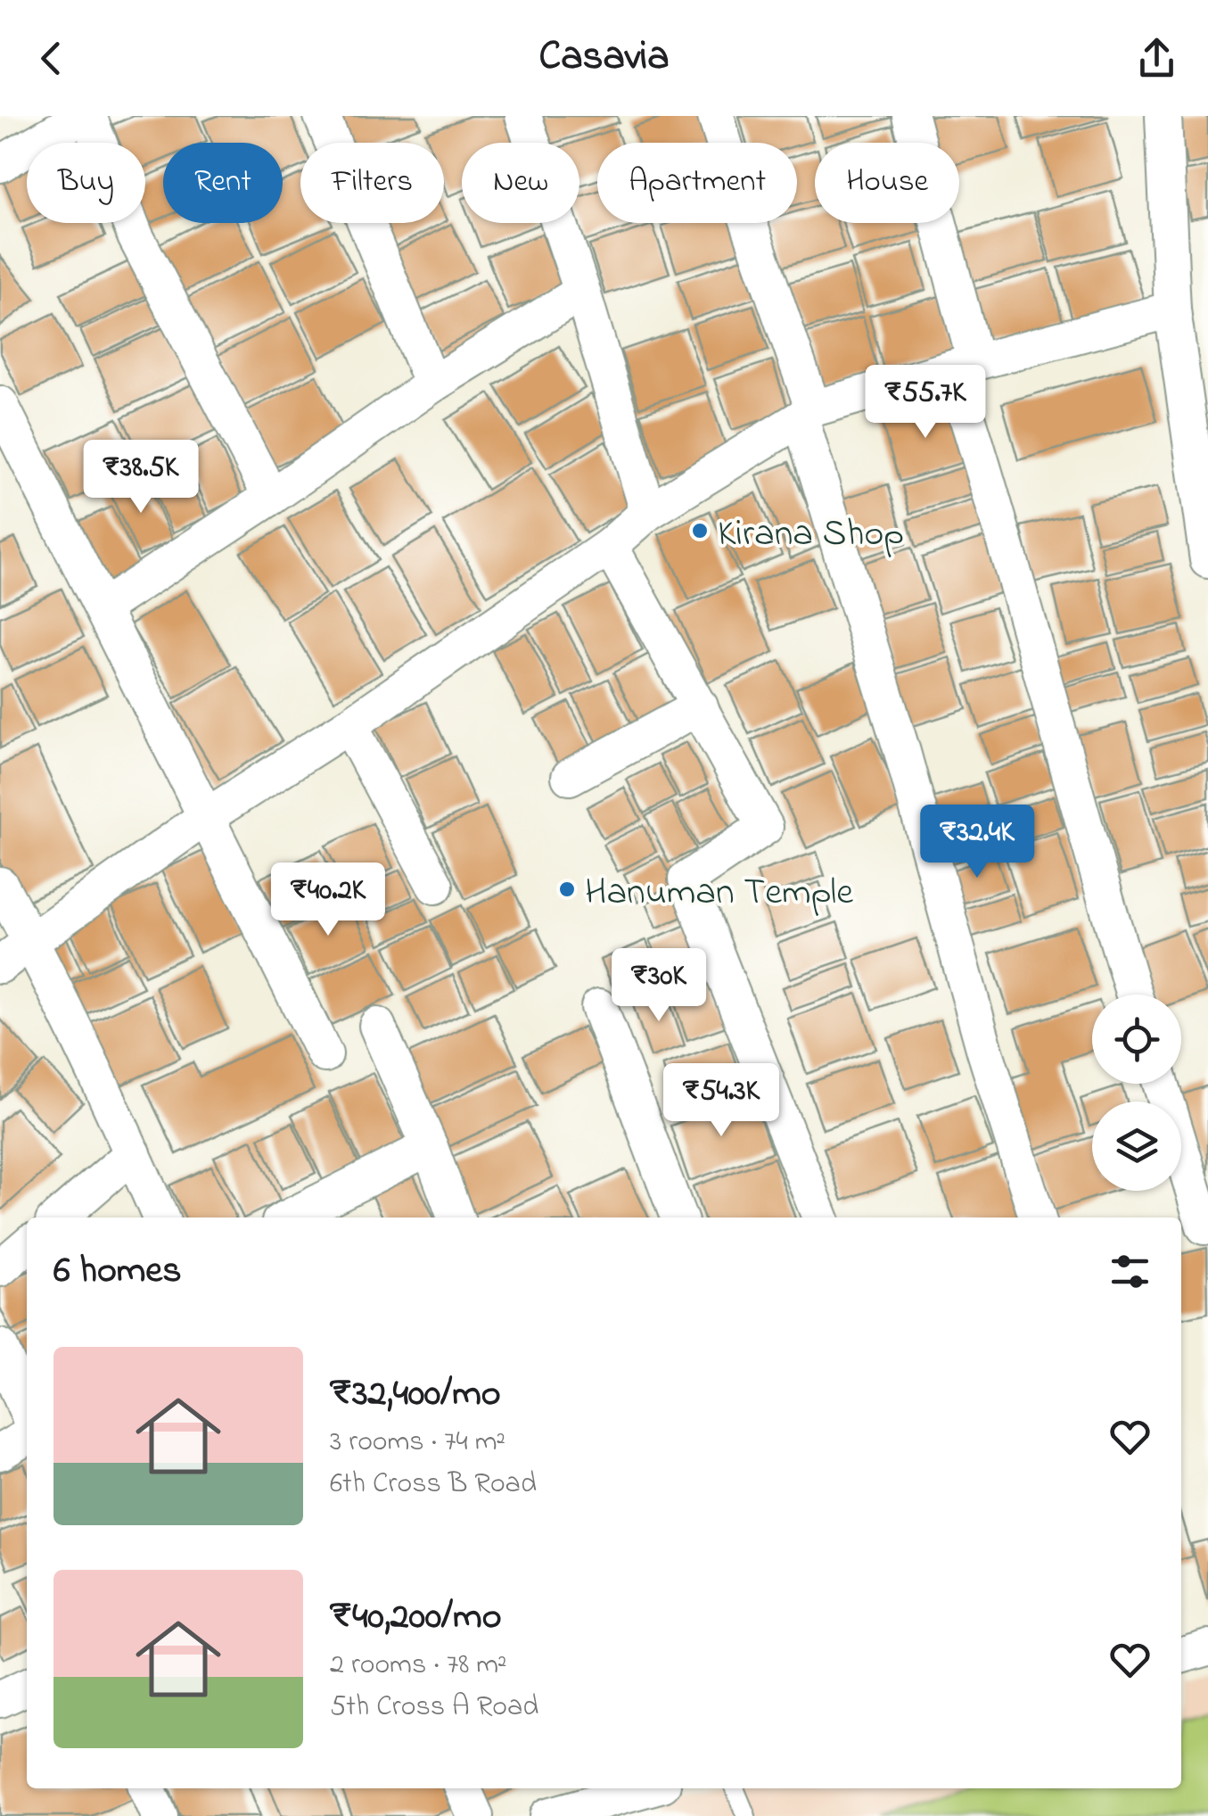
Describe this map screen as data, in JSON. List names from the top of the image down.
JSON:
{
  "places": ["Kirana Shop", "Hanuman Temple"],
  "page": {
    "header": "Casavia",
    "chip": [
      "Buy",
      "Rent",
      "Filters",
      "New",
      "Apartment",
      "House"
    ],
    "price": [
      "₹55.7K",
      "₹38.5K",
      "₹32.4K",
      "₹40.2K",
      "₹30K",
      "₹54.3K"
    ],
    "heading": "6 homes",
    "list": [
      {
        "name": "₹32,400/mo",
        "note": "3 rooms · 74 m² · 6th Cross B Road"
      },
      {
        "name": "₹40,200/mo",
        "note": "2 rooms · 78 m² · 5th Cross A Road"
      }
    ]
  }
}
